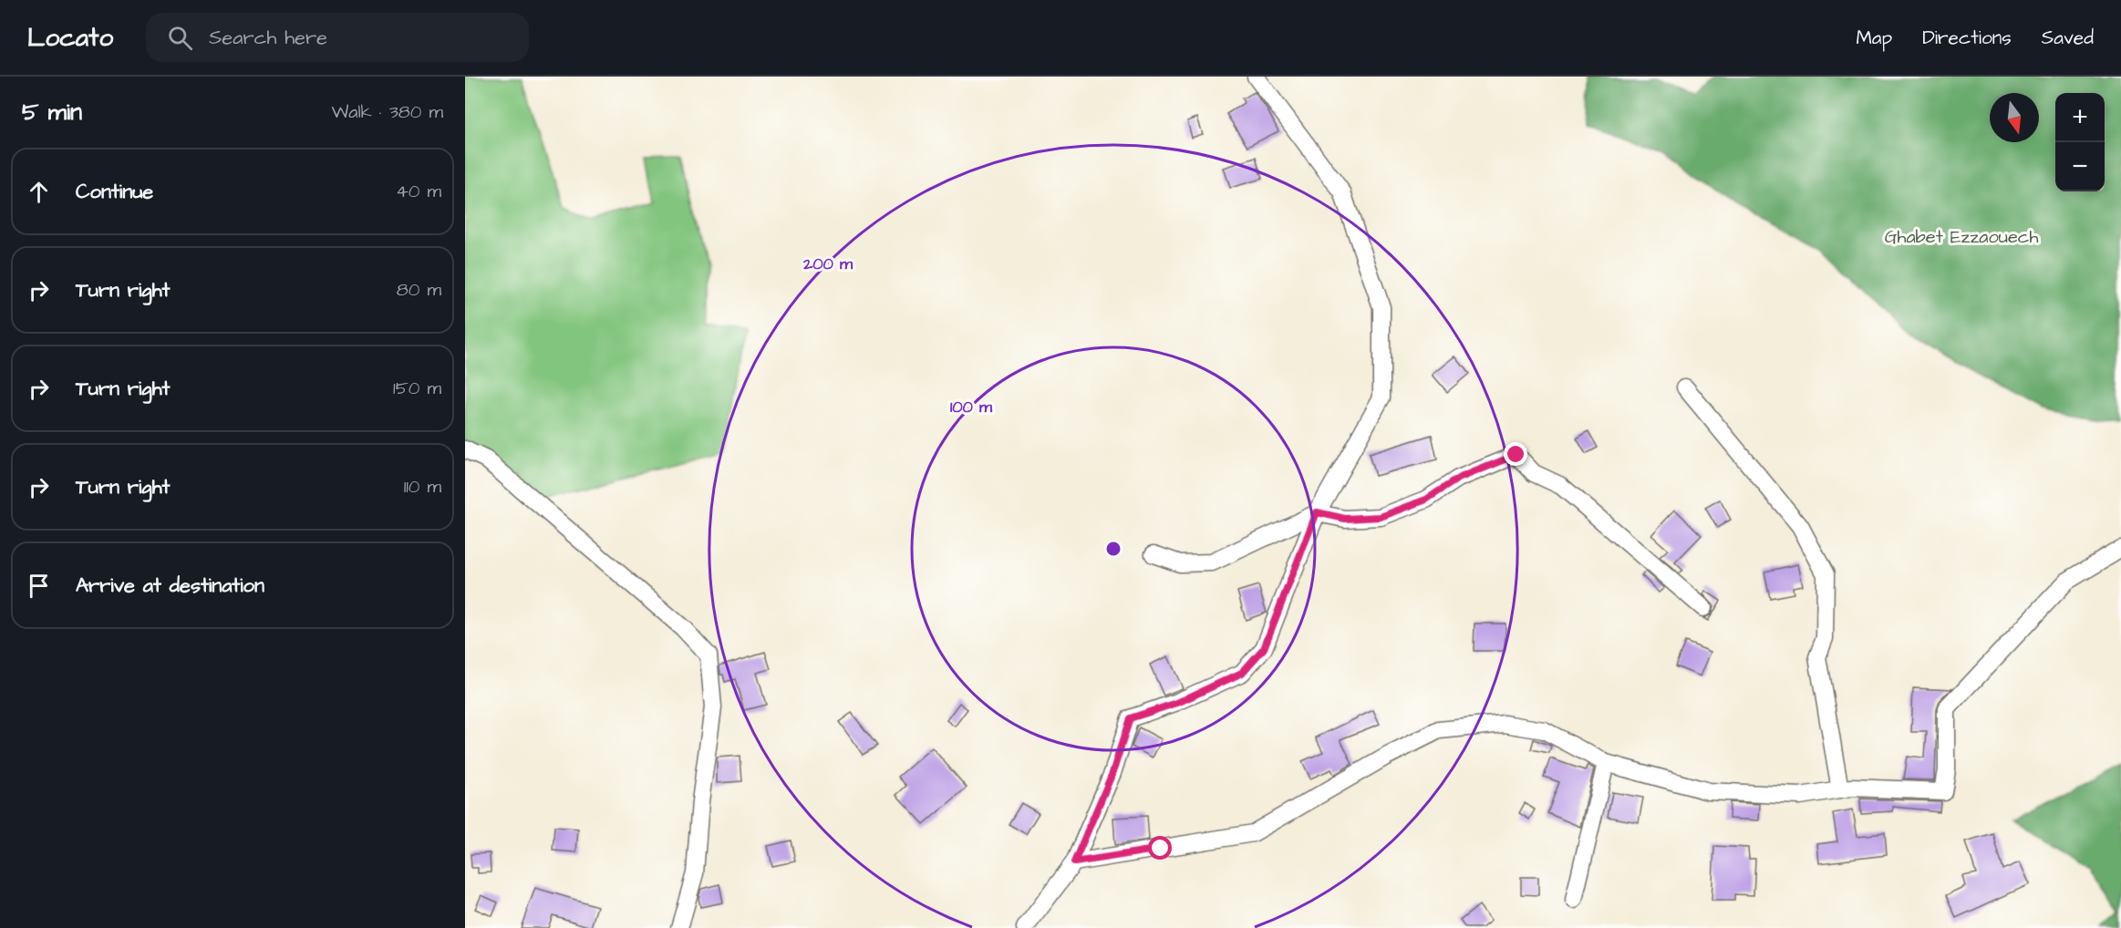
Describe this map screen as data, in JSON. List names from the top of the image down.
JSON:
{
  "parks": ["Ghabet Ezzaouech"],
  "north": "bottom",
  "page": {
    "header": "Locato",
    "search": "Search here",
    "nav": ["Map", "Directions", "Saved"],
    "heading": ["5 min", "Walk · 380 m"],
    "map_buttons": ["+", "−"],
    "list": [
      ["Continue", "40 m"],
      ["Turn right", "80 m"],
      ["Turn right", "150 m"],
      ["Turn right", "110 m"],
      "Arrive at destination"
    ]
  },
  "rings": ["200 m", "100 m"]
}
